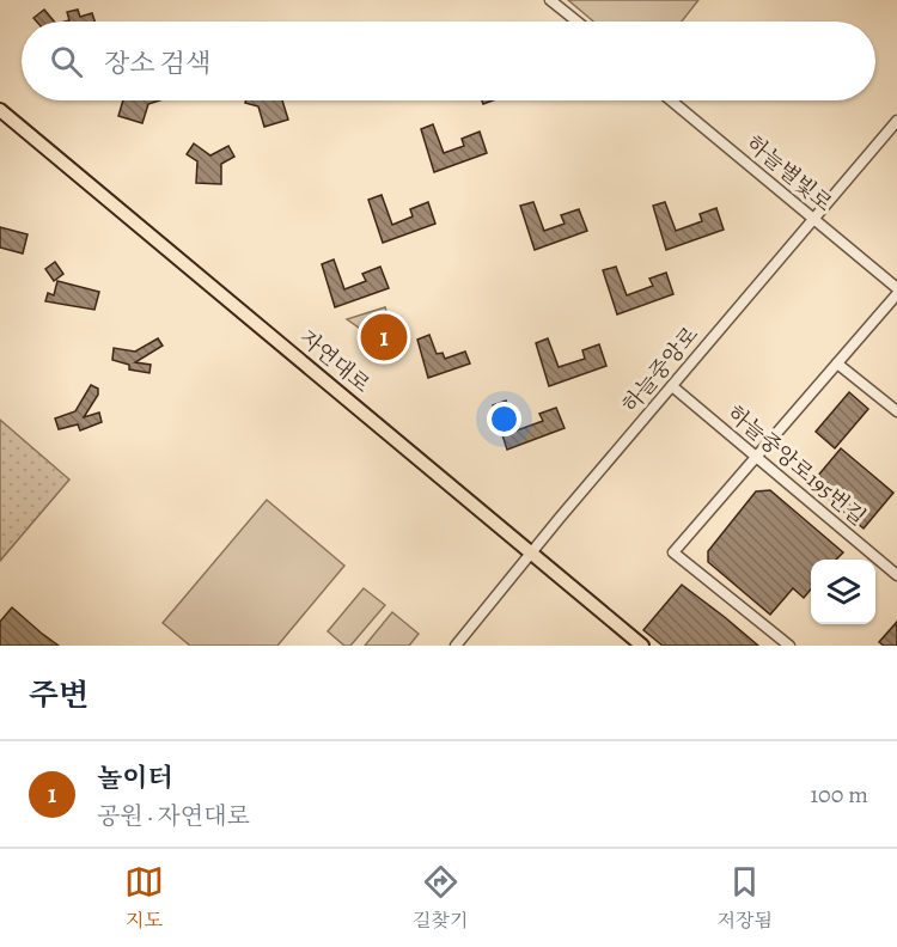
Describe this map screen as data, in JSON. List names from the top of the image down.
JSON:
{
  "streets": {
    "main road": ["자연대로"],
    "street": ["하늘별빛로", "하늘중앙로", "하늘중앙로195번길"]
  },
  "crossings": [
    ["하늘별빛로", "하늘중앙로"],
    ["자연대로", "하늘중앙로"],
    ["하늘중앙로", "하늘중앙로195번길"]
  ],
  "page": {
    "search": "장소 검색",
    "pins": "1",
    "heading": "주변",
    "list": [
      {
        "mark": "1",
        "name": "놀이터",
        "note": "공원 · 자연대로",
        "value": "100 m"
      }
    ],
    "nav": ["지도", "길찾기", "저장됨"]
  }
}
